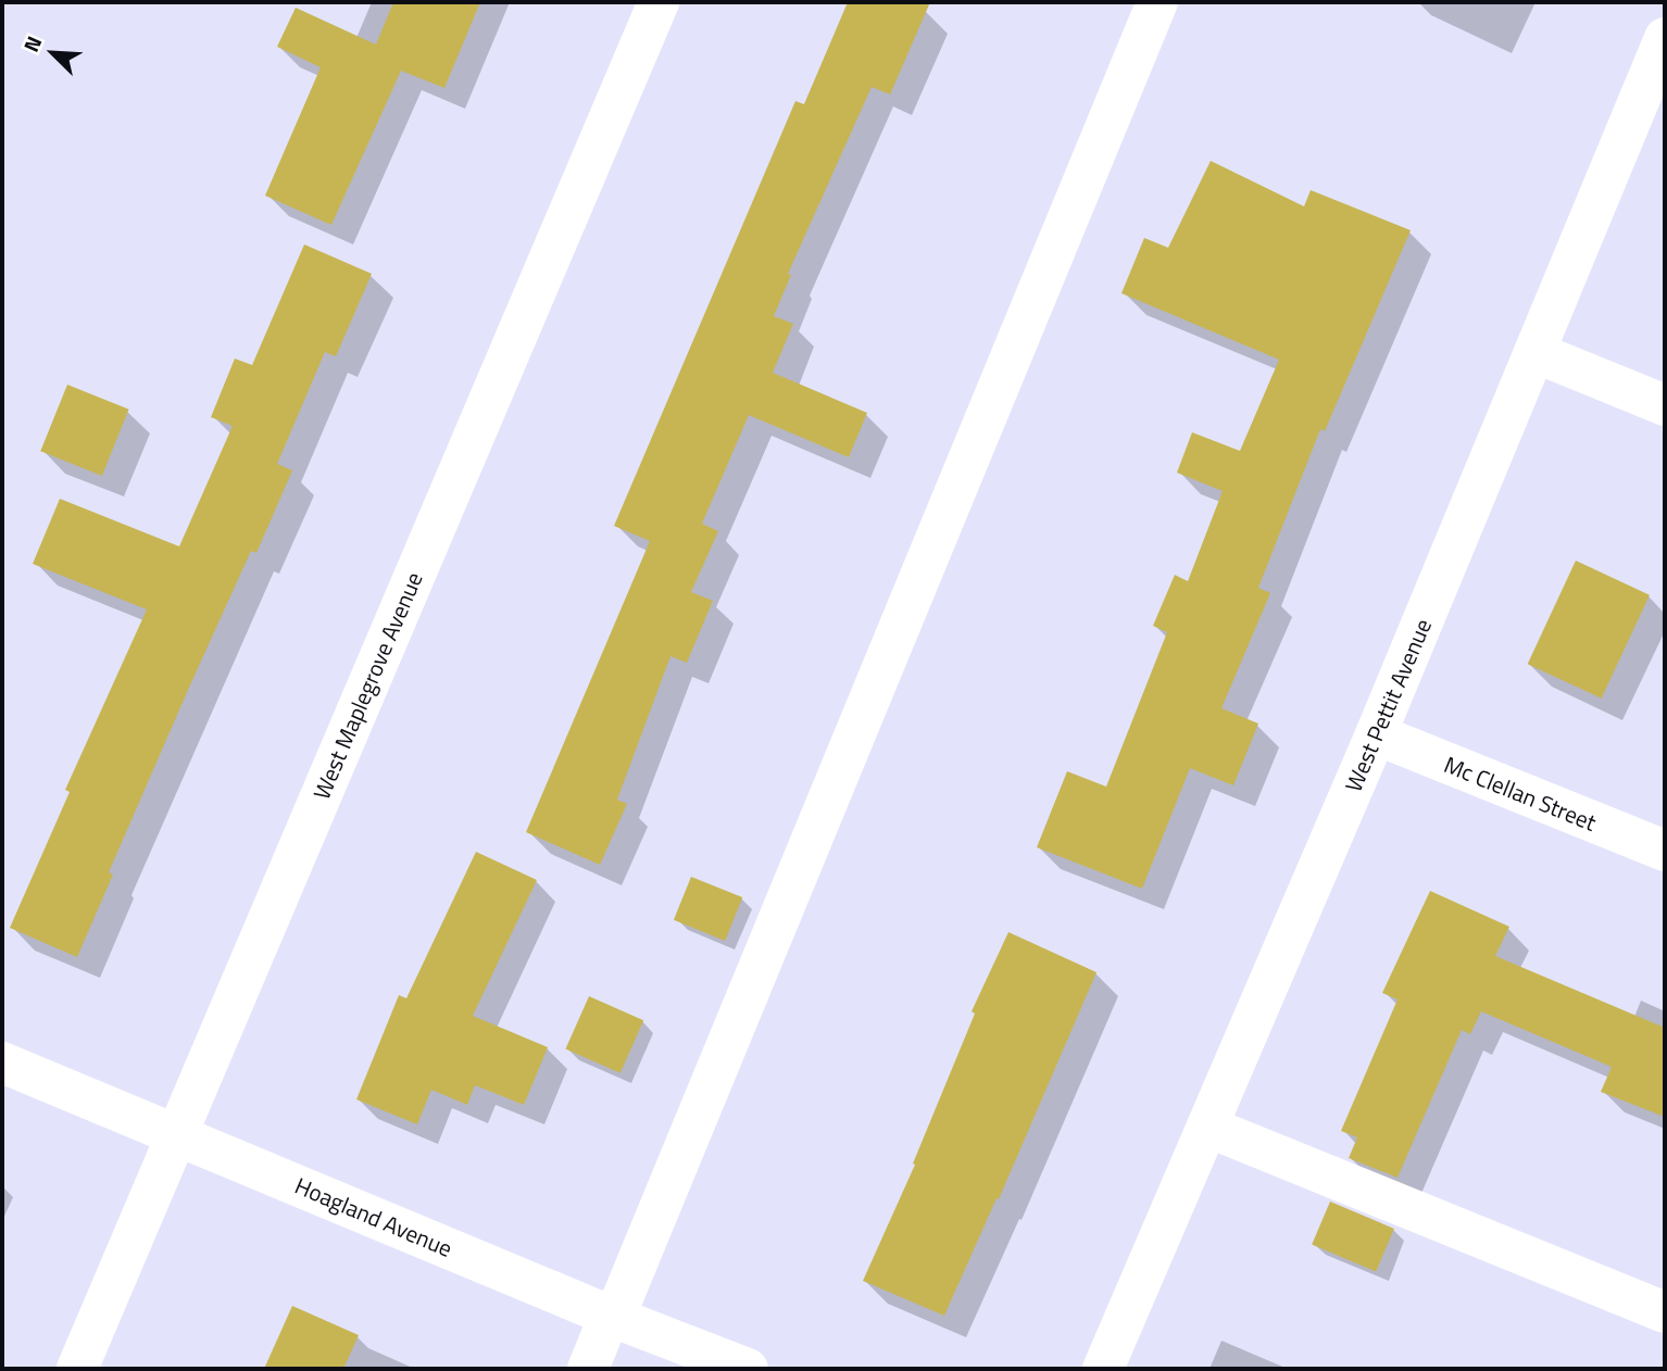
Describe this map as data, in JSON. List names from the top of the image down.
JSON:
{
  "streets": {
    "street": [
      "West Maplegrove Avenue",
      "West Pettit Avenue",
      "Mc Clellan Street",
      "Hoagland Avenue"
    ]
  },
  "crossings": [
    ["West Maplegrove Avenue", "Hoagland Avenue"],
    ["West Pettit Avenue", "Mc Clellan Street"]
  ],
  "north": "top left"
}
